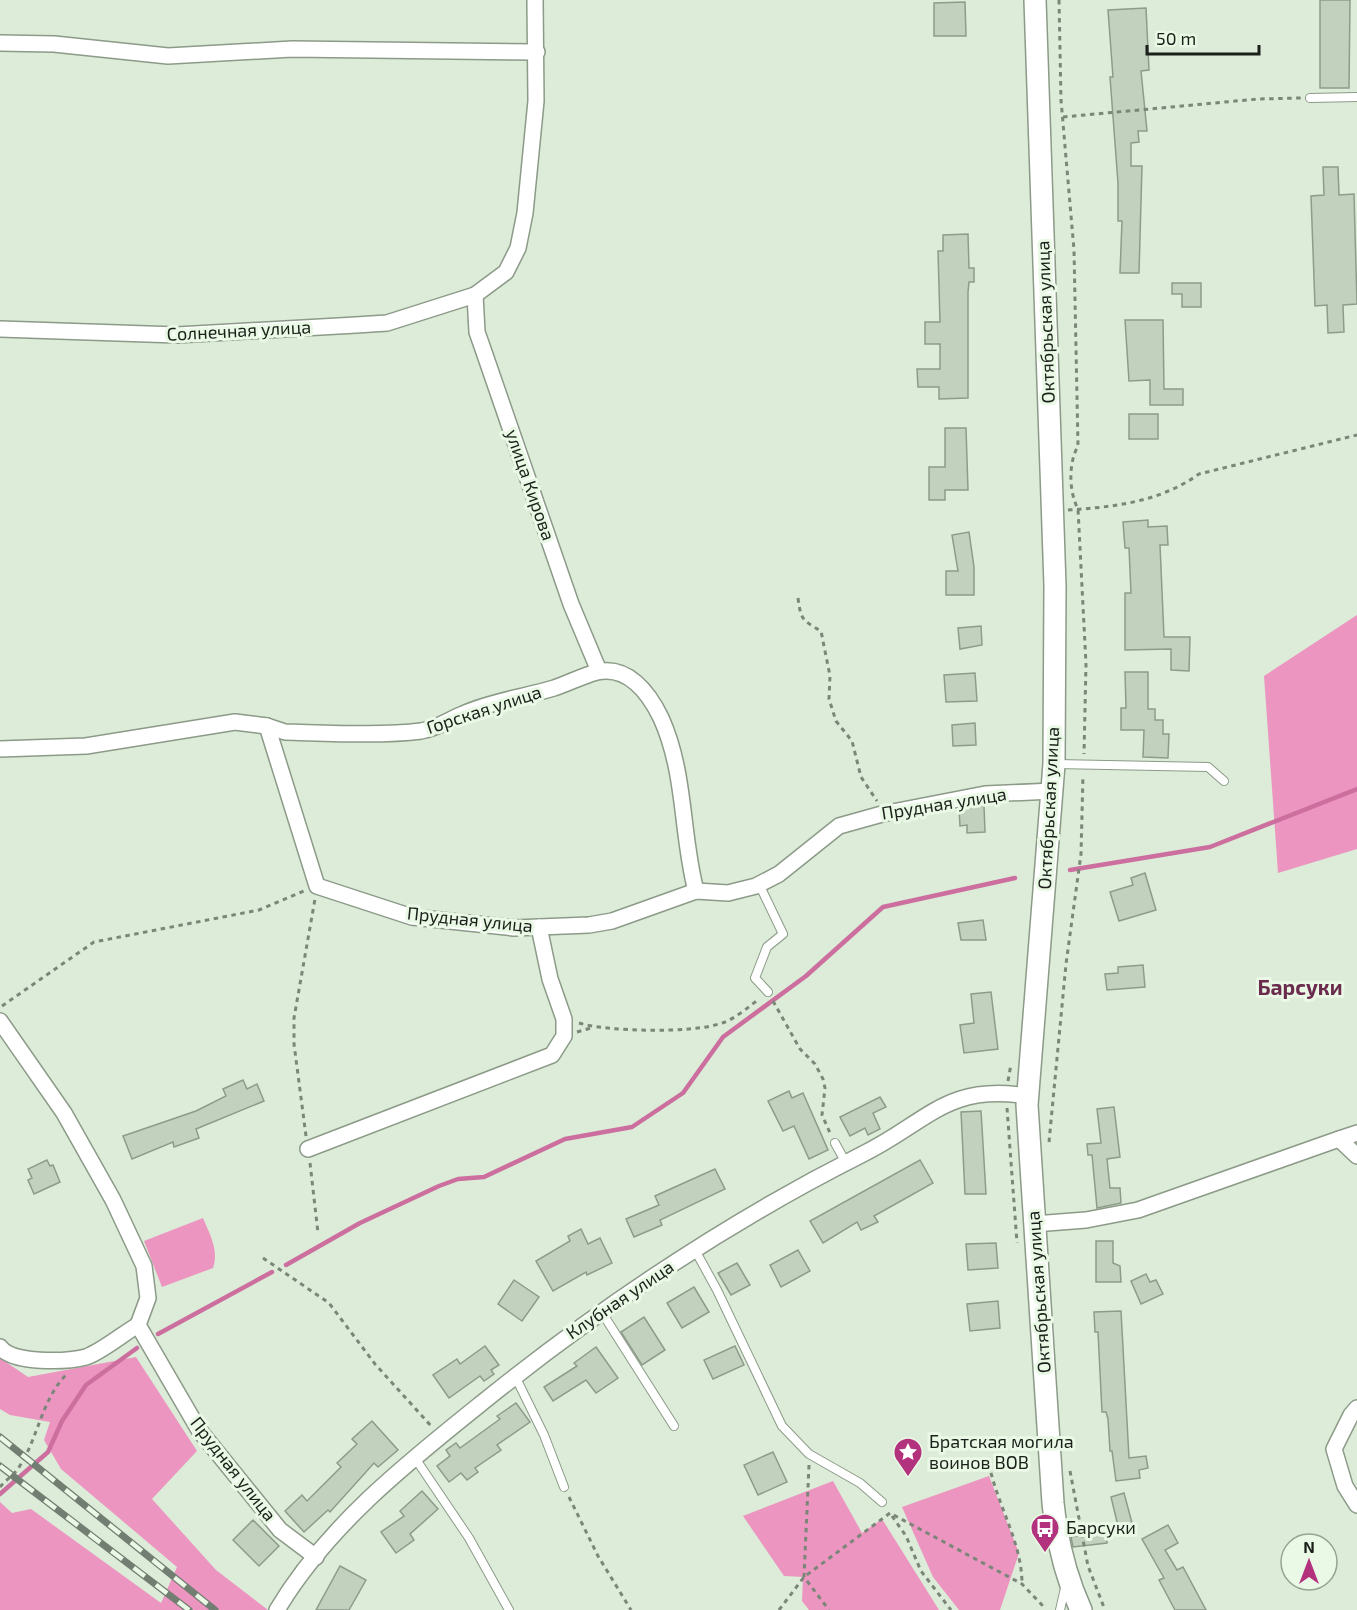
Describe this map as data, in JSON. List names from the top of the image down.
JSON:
{
  "streets": {
    "main road": ["Октябрьская улица"],
    "street": [
      "Солнечная улица",
      "улица Кирова",
      "Горская улица",
      "Прудная улица",
      "Клубная улица"
    ]
  },
  "crossings": [
    ["Октябрьская улица", "Прудная улица"],
    ["Октябрьская улица", "Клубная улица"],
    ["Солнечная улица", "улица Кирова"],
    ["улица Кирова", "Горская улица"],
    ["Прудная улица", "Клубная улица"]
  ],
  "districts": ["Барсуки"],
  "places": {
    "place": ["Братская могила воинов ВОВ"],
    "bus stop": ["Барсуки"]
  },
  "scale_bar": "50 m",
  "north": "top"
}
